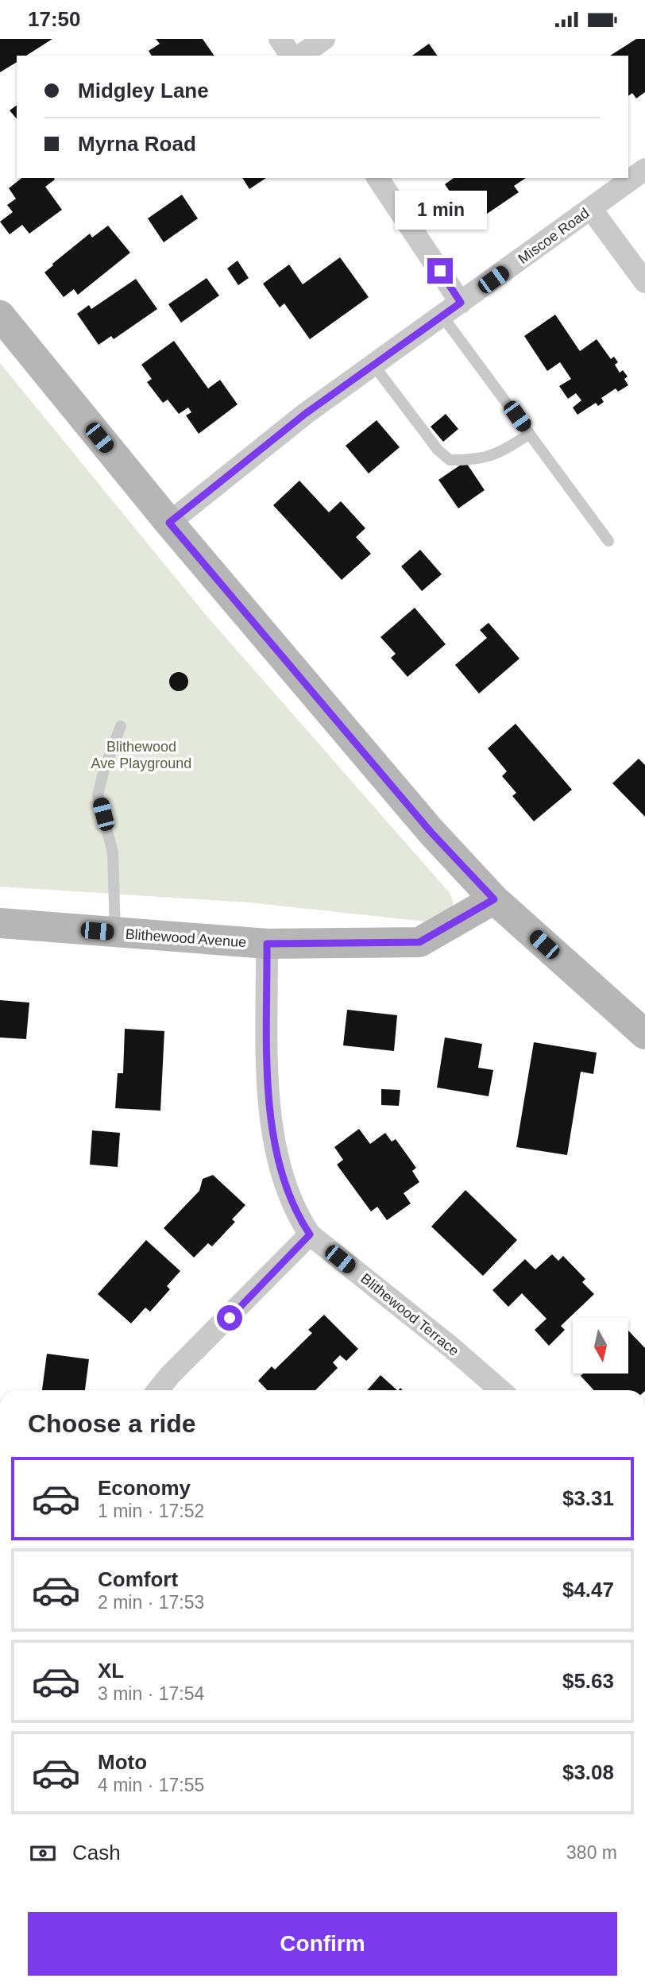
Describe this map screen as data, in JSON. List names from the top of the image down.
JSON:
{
  "streets": {
    "main road": ["Blithewood Avenue"],
    "street": ["Miscoe Road", "Blithewood Terrace"]
  },
  "crossings": [
    ["Blithewood Avenue", "Blithewood Terrace"]
  ],
  "parks": ["Blithewood Ave Playground"],
  "north": "bottom",
  "page": {
    "status": "17:50",
    "banner": ["Midgley Lane", "Myrna Road"],
    "bubble": "1 min",
    "heading": "Choose a ride",
    "list": [
      {
        "name": "Economy",
        "note": "1 min · 17:52",
        "value": "$3.31"
      },
      {
        "name": "Comfort",
        "note": "2 min · 17:53",
        "value": "$4.47"
      },
      {
        "name": "XL",
        "note": "3 min · 17:54",
        "value": "$5.63"
      },
      {
        "name": "Moto",
        "note": "4 min · 17:55",
        "value": "$3.08"
      }
    ],
    "pay": ["Cash", "380 m"],
    "buttons": "Confirm"
  }
}
